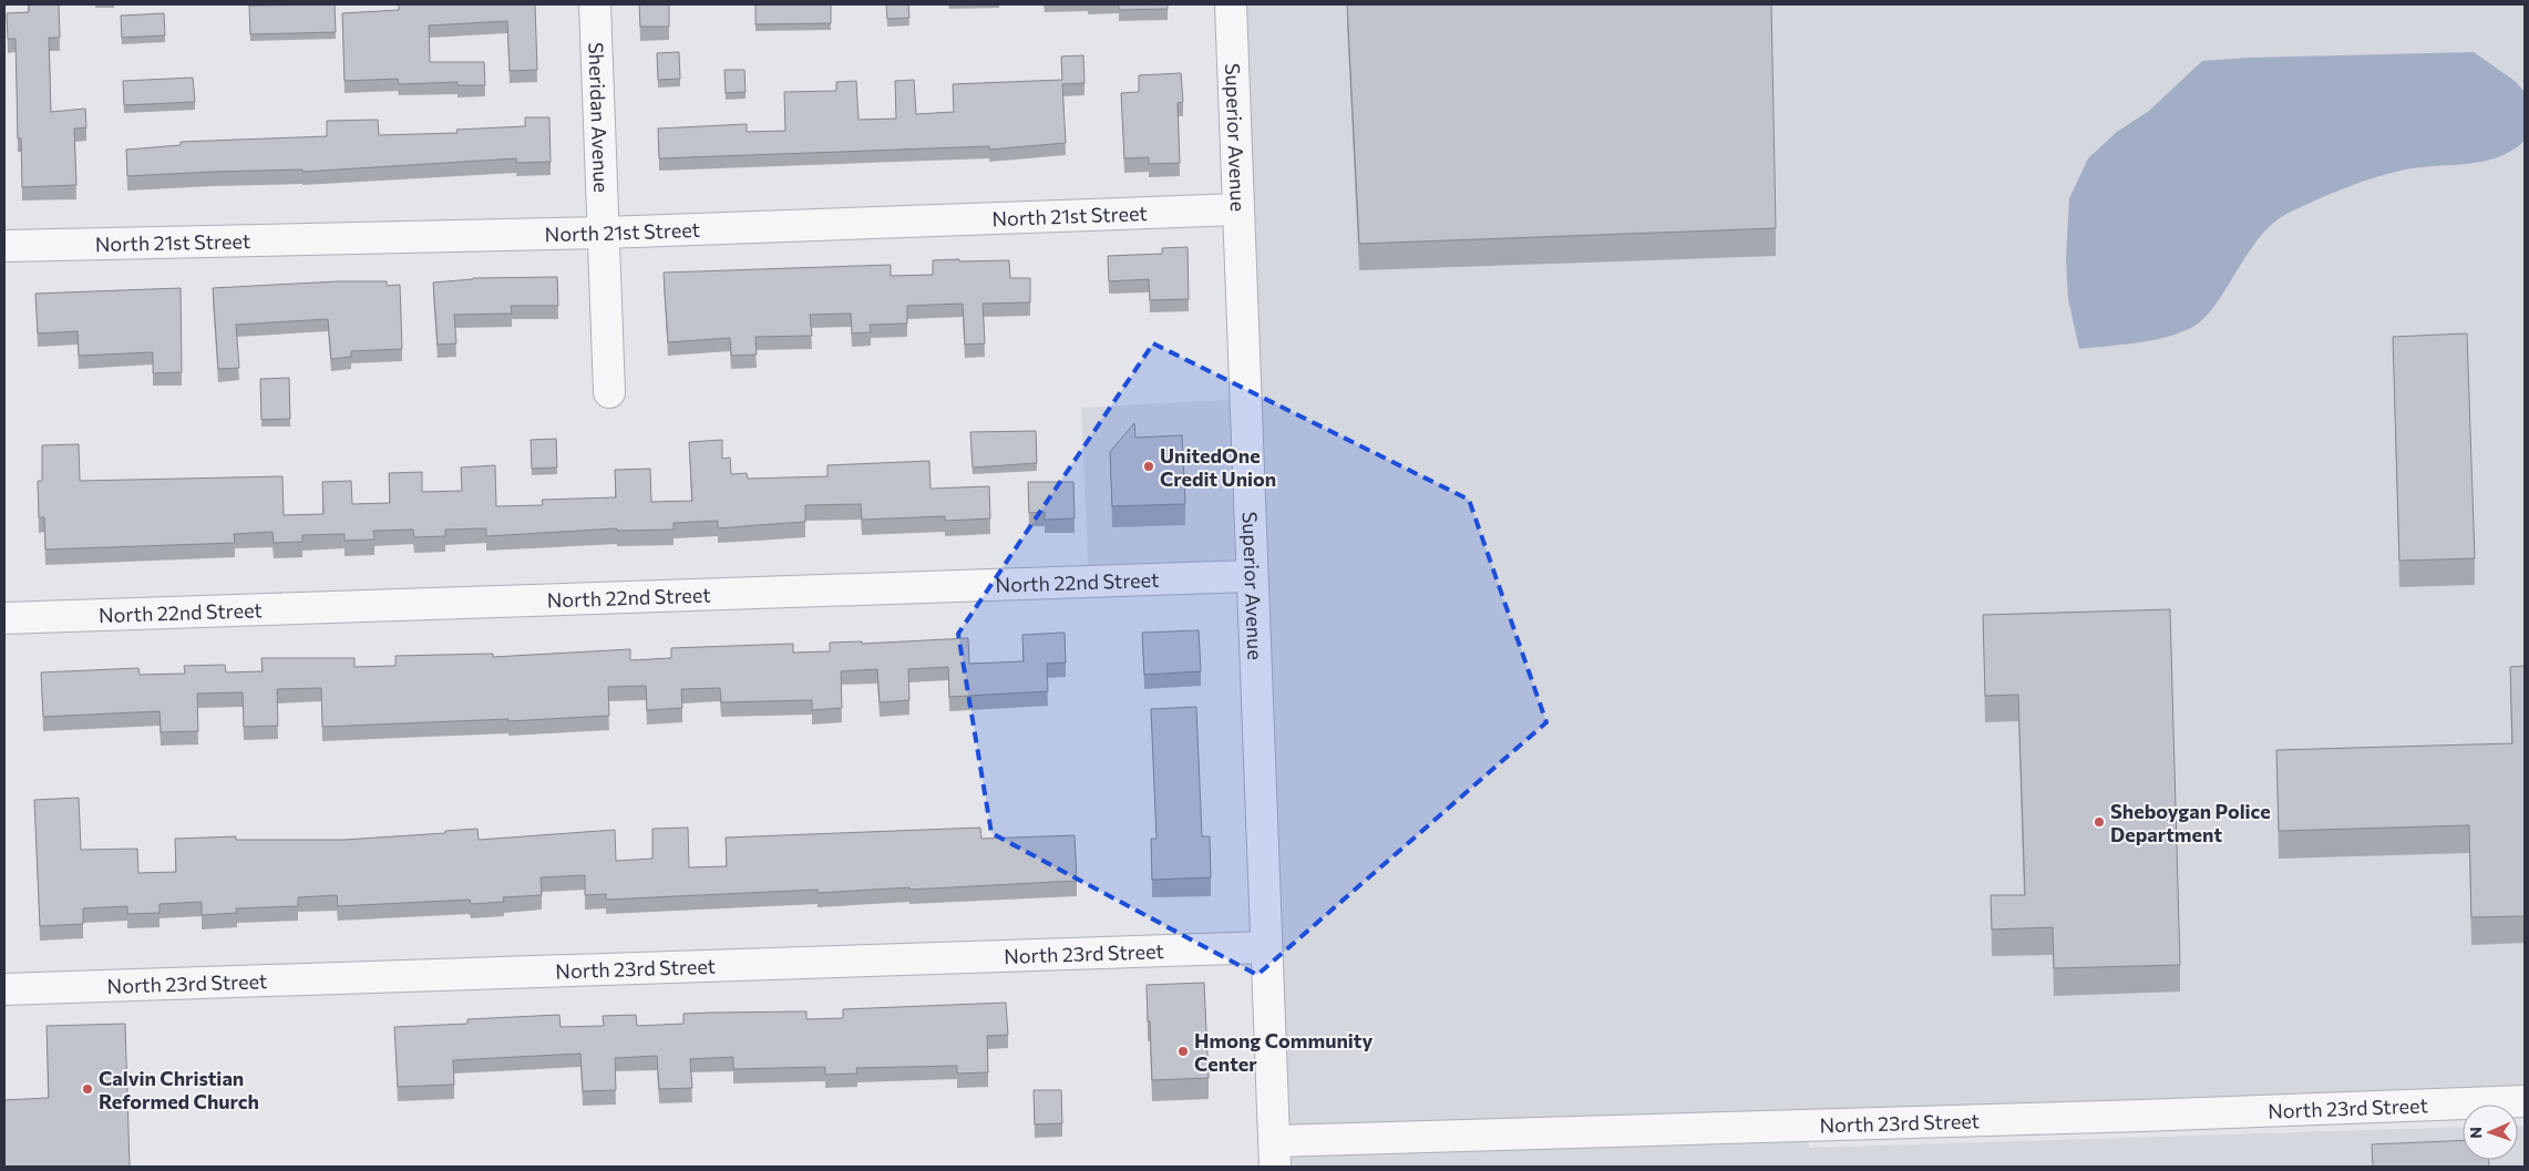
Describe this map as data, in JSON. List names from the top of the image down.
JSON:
{
  "streets": {
    "street": [
      "Sheridan Avenue",
      "Superior Avenue",
      "North 21st Street",
      "North 22nd Street",
      "North 23rd Street"
    ]
  },
  "crossings": [
    ["Sheridan Avenue", "North 21st Street"],
    ["Superior Avenue", "North 21st Street"],
    ["Superior Avenue", "North 22nd Street"],
    ["Superior Avenue", "North 23rd Street"]
  ],
  "places": [
    "UnitedOne Credit Union",
    "Sheboygan Police Department",
    "Hmong Community Center",
    "Calvin Christian Reformed Church"
  ],
  "north": "left"
}
